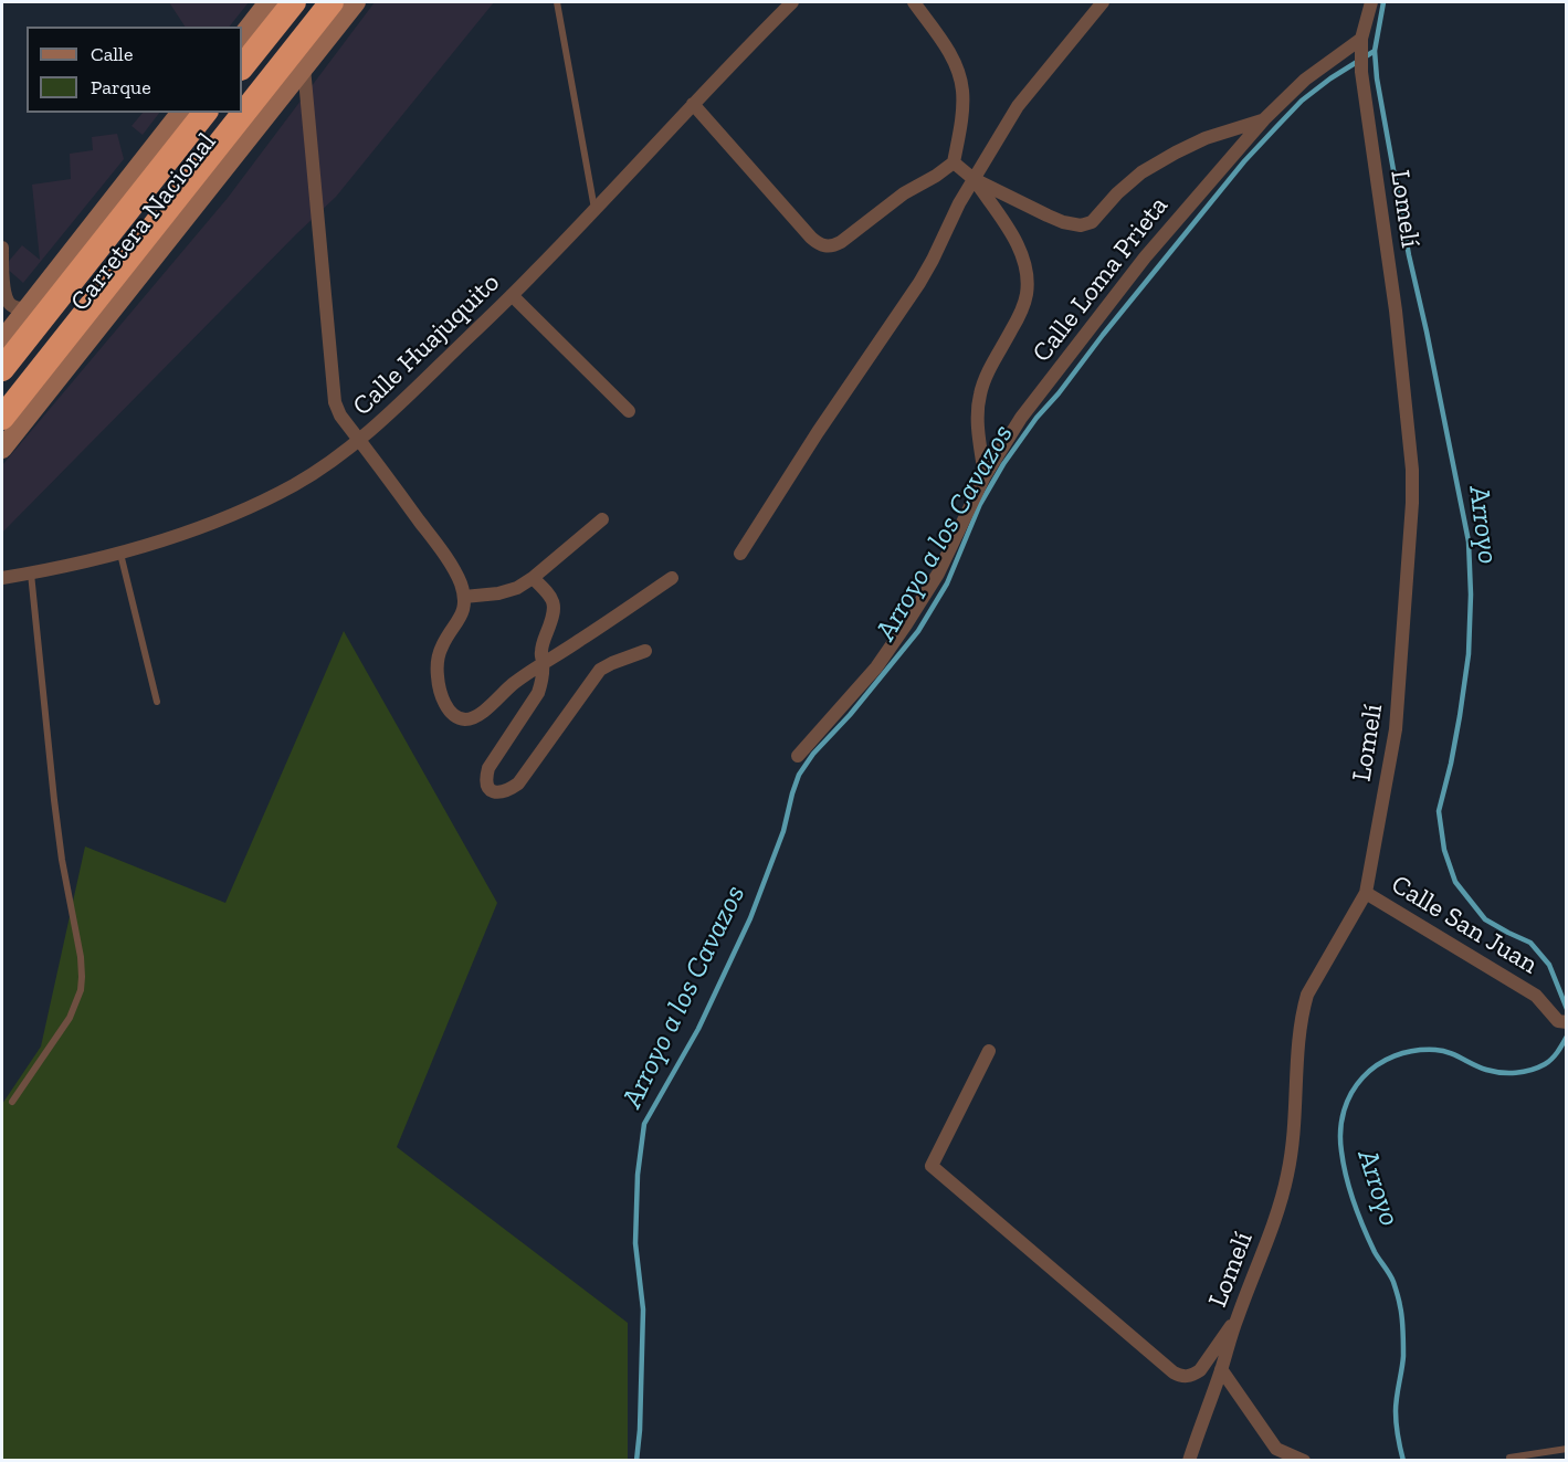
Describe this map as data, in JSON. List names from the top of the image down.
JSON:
{
  "streets": {
    "highway": ["Carretera Nacional"],
    "street": [
      "Lomelí",
      "Calle Loma Prieta",
      "Calle Huajuquito",
      "Calle San Juan"
    ]
  },
  "crossings": [
    ["Lomelí", "Calle Loma Prieta"],
    ["Lomelí", "Calle San Juan"]
  ],
  "water": ["Arroyo", "Arroyo a los Cavazos"],
  "legend": ["Calle", "Parque"]
}
